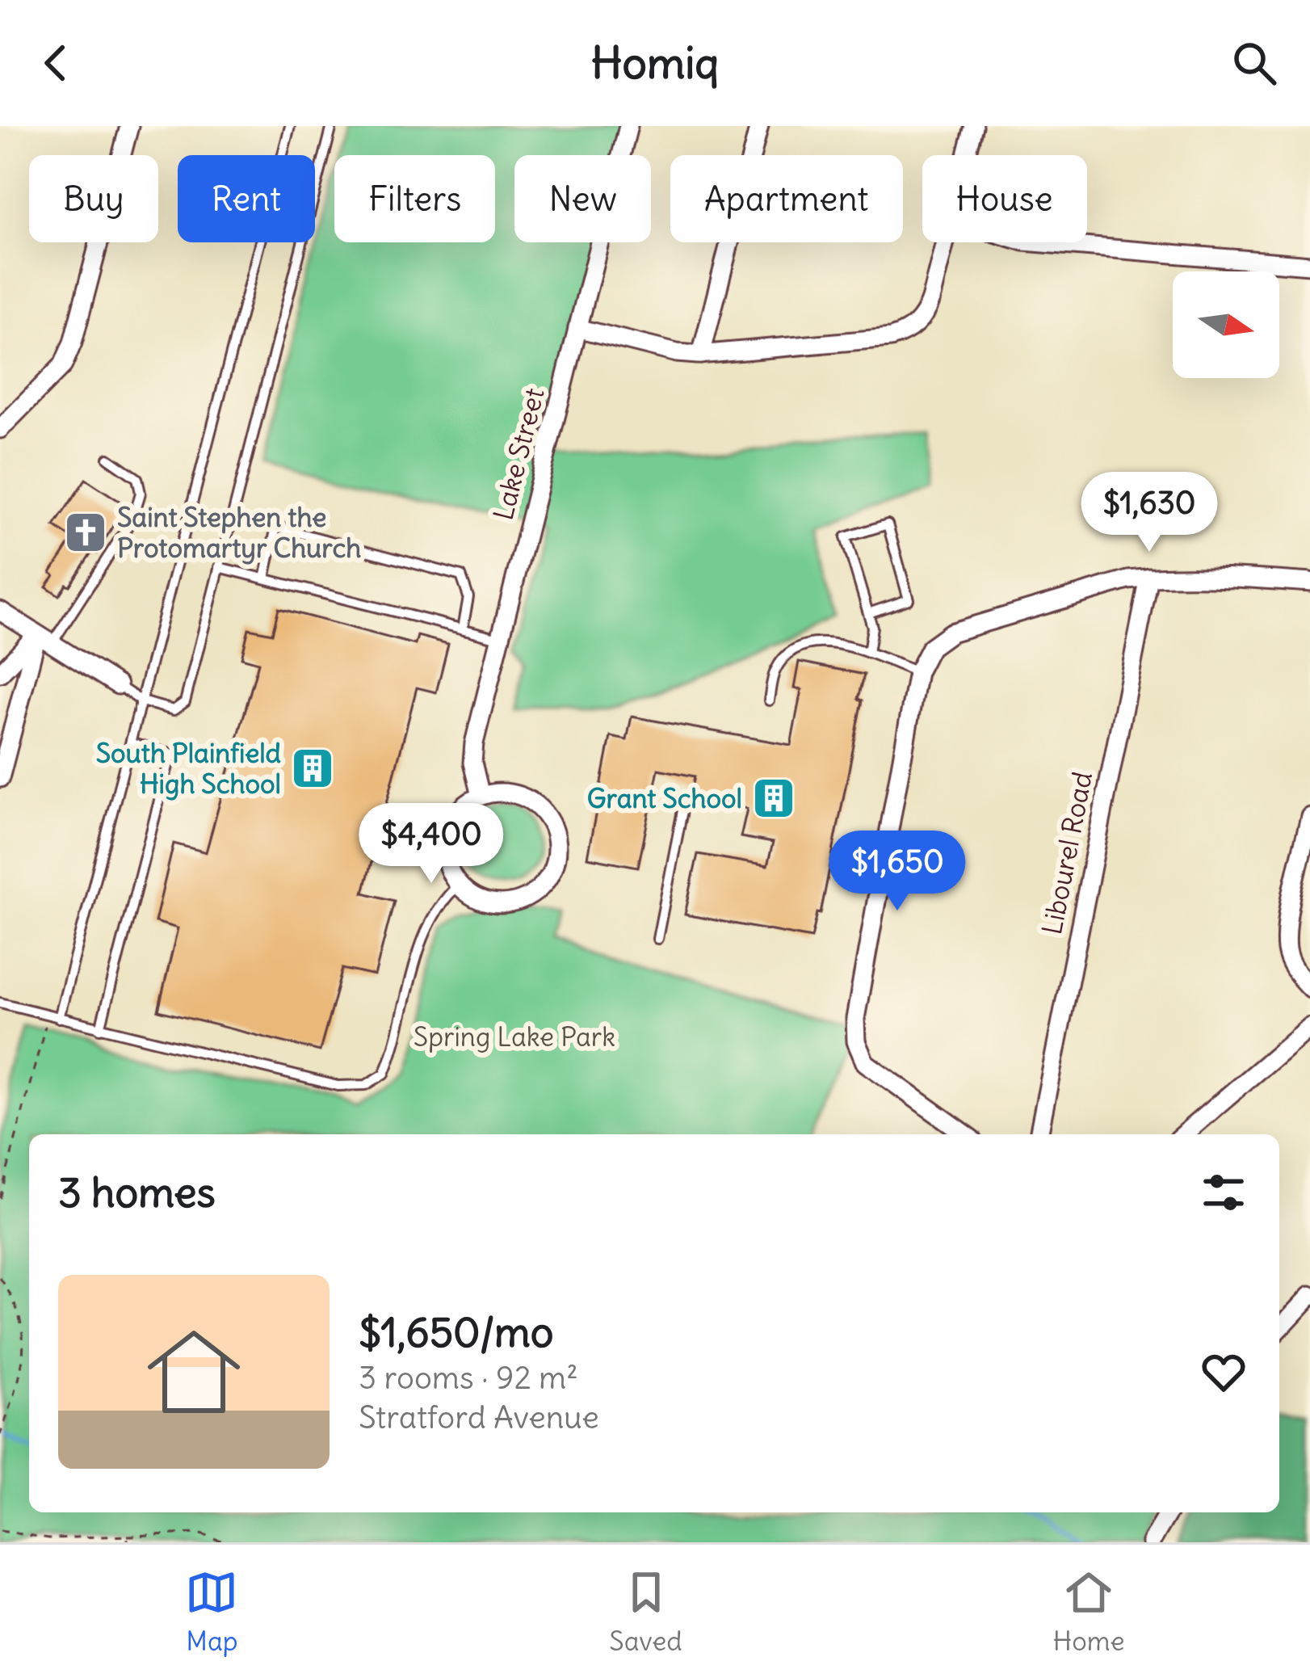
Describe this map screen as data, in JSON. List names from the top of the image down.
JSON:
{
  "streets": {
    "street": ["Lake Street", "Libourel Road"]
  },
  "parks": ["Spring Lake Park"],
  "places": {
    "church": ["Saint Stephen the Protomartyr Church"],
    "building": ["South Plainfield High School", "Grant School"]
  },
  "north": "right",
  "page": {
    "header": "Homiq",
    "chip": [
      "Buy",
      "Rent",
      "Filters",
      "New",
      "Apartment",
      "House"
    ],
    "price": ["$1,630", "$4,400", "$1,650"],
    "heading": "3 homes",
    "list": [
      {
        "name": "$1,650/mo",
        "note": "3 rooms · 92 m² · Stratford Avenue"
      }
    ],
    "tabs": ["Map", "Saved", "Home"]
  }
}
